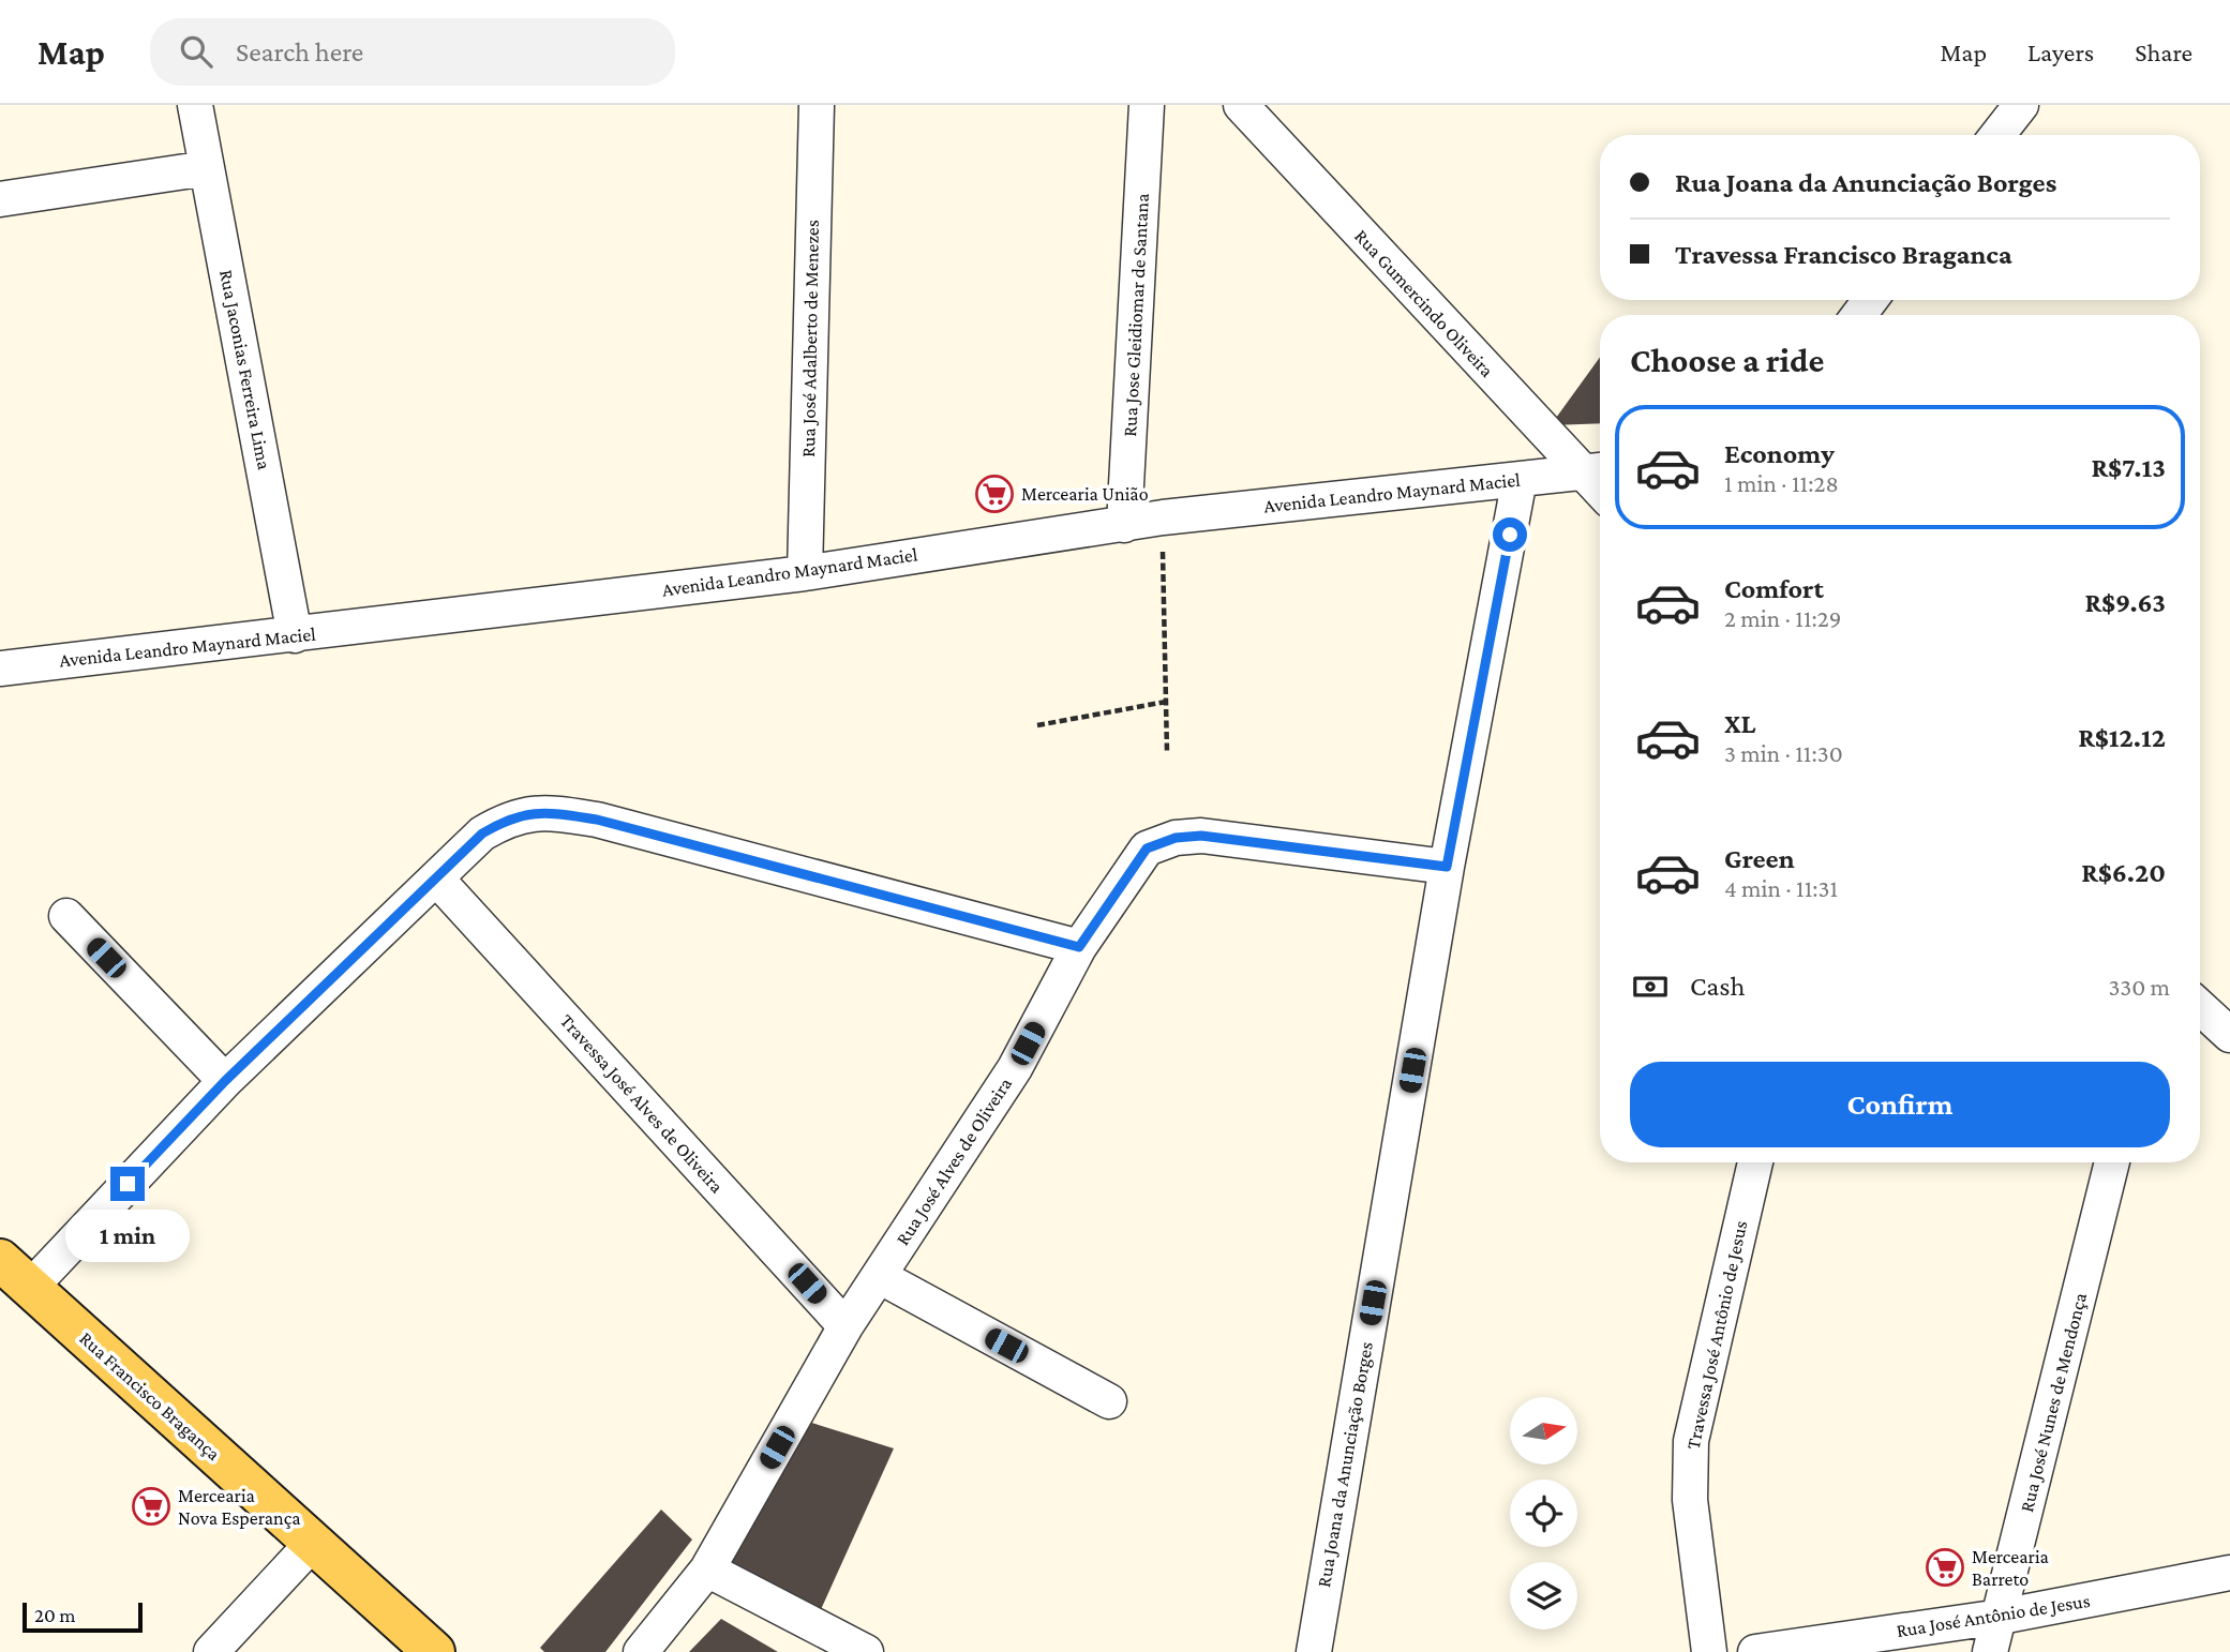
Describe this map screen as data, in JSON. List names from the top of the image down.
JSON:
{
  "streets": {
    "main road": ["Rua Francisco Bragança"],
    "street": [
      "Rua Gumercindo Oliveira",
      "Rua Jose Gleidiomar de Santana",
      "Rua José Adalberto de Menezes",
      "Rua Jaconias Ferreira Lima",
      "Avenida Leandro Maynard Maciel",
      "Travessa José Alves de Oliveira",
      "Rua José Alves de Oliveira",
      "Travessa José Antônio de Jesus",
      "Rua José Nunes de Mendonça",
      "Rua Joana da Anunciação Borges",
      "Rua José Antônio de Jesus"
    ]
  },
  "crossings": [
    ["Rua Gumercindo Oliveira", "Avenida Leandro Maynard Maciel"],
    ["Rua Jose Gleidiomar de Santana", "Avenida Leandro Maynard Maciel"],
    ["Rua José Adalberto de Menezes", "Avenida Leandro Maynard Maciel"],
    ["Rua Jaconias Ferreira Lima", "Avenida Leandro Maynard Maciel"],
    ["Avenida Leandro Maynard Maciel", "Rua Joana da Anunciação Borges"],
    ["Travessa José Alves de Oliveira", "Rua José Alves de Oliveira"],
    ["Rua José Alves de Oliveira", "Rua Joana da Anunciação Borges"],
    ["Rua José Nunes de Mendonça", "Rua José Antônio de Jesus"]
  ],
  "places": {
    "supermarket": ["Mercearia União", "Mercearia Nova Esperança", "Mercearia Barreto"]
  },
  "scale_bar": "20 m",
  "north": "right",
  "page": {
    "header": "Map",
    "search": "Search here",
    "nav": ["Map", "Layers", "Share"],
    "banner": ["Rua Joana da Anunciação Borges", "Travessa Francisco Braganca"],
    "heading": "Choose a ride",
    "list": [
      {
        "name": "Economy",
        "note": "1 min · 11:28",
        "value": "R$7.13"
      },
      {
        "name": "Comfort",
        "note": "2 min · 11:29",
        "value": "R$9.63"
      },
      {
        "name": "XL",
        "note": "3 min · 11:30",
        "value": "R$12.12"
      },
      {
        "name": "Green",
        "note": "4 min · 11:31",
        "value": "R$6.20"
      }
    ],
    "pay": ["Cash", "330 m"],
    "buttons": "Confirm",
    "bubble": "1 min",
    "scale": "20 m"
  }
}
